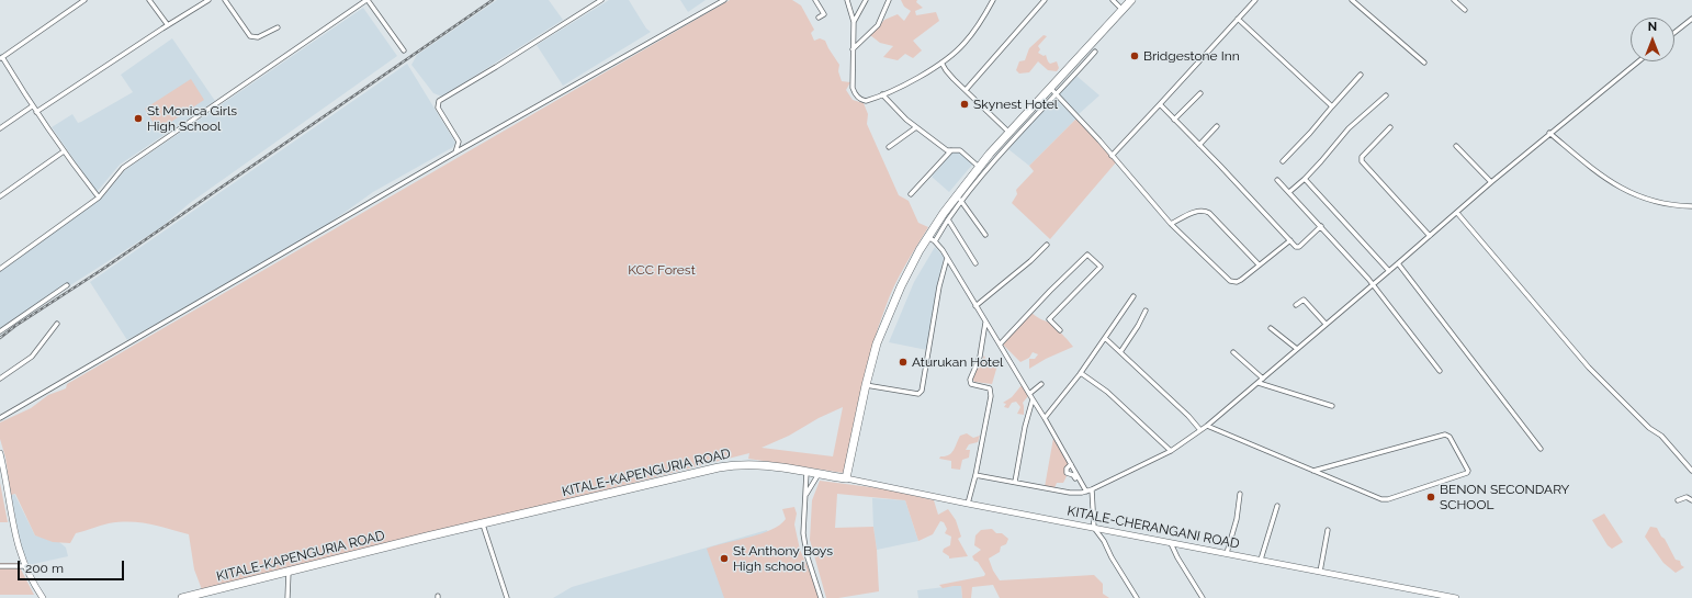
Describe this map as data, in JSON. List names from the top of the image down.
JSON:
{
  "streets": {
    "highway": ["KITALE-KAPENGURIA ROAD"],
    "main road": ["KITALE-CHERANGANI ROAD"]
  },
  "crossings": [
    ["KITALE-KAPENGURIA ROAD", "KITALE-CHERANGANI ROAD"]
  ],
  "parks": ["KCC Forest"],
  "places": [
    "Bridgestone Inn",
    "Skynest Hotel",
    "St Monica Girls High School",
    "Aturukan Hotel",
    "BENON SECONDARY SCHOOL",
    "St Anthony Boys High school"
  ],
  "scale_bar": "200 m",
  "north": "top"
}
